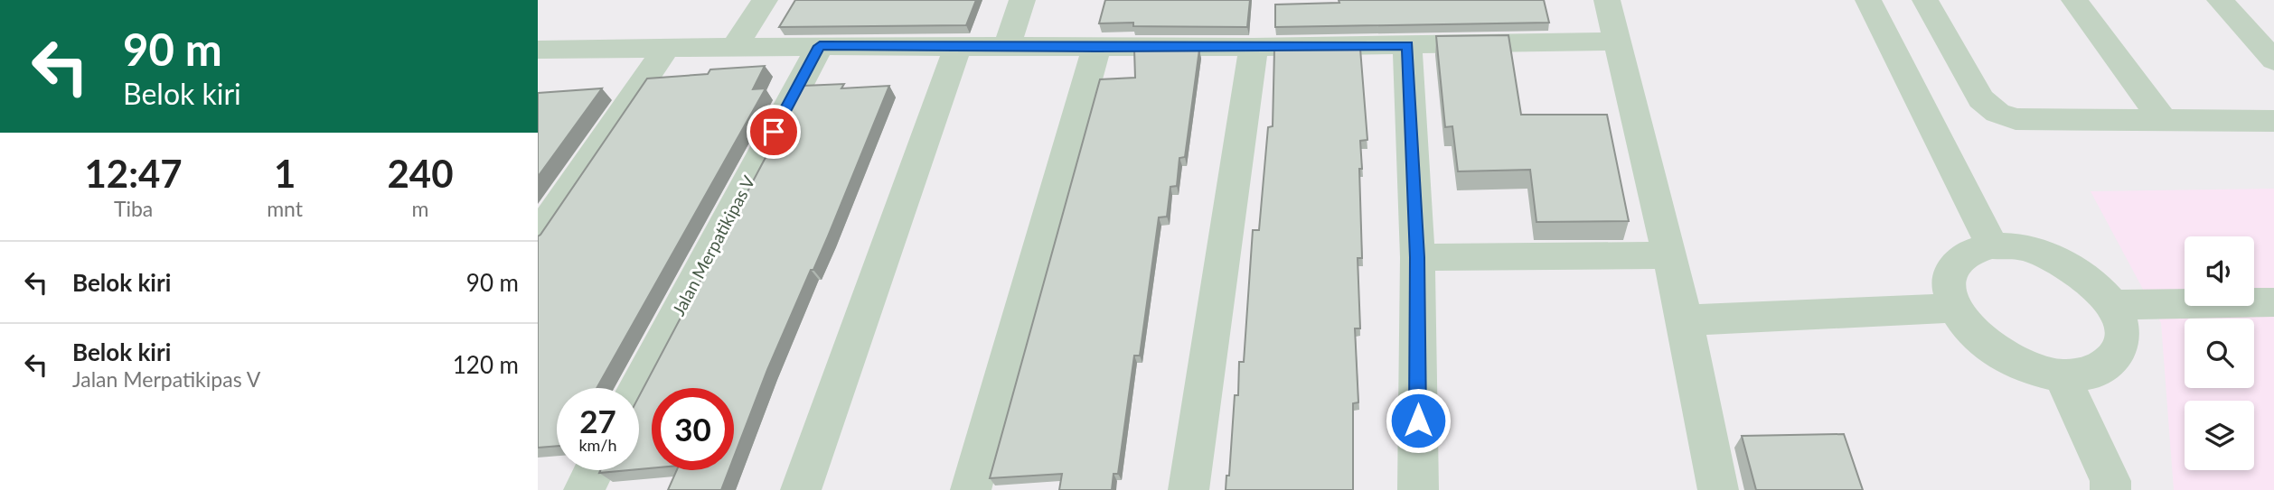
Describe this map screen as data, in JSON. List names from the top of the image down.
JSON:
{
  "streets": {
    "street": ["Jalan Merpatikipas V"]
  },
  "page": {
    "turn": ["90 m", "Belok kiri"],
    "eta": [
      "12:47",
      "Tiba",
      "1",
      "mnt",
      "240",
      "m"
    ],
    "list": [
      {
        "name": "Belok kiri",
        "value": "90 m"
      },
      {
        "name": "Belok kiri",
        "note": "Jalan Merpatikipas V",
        "value": "120 m"
      }
    ],
    "speed": "27 km/h",
    "limit": "30"
  }
}
